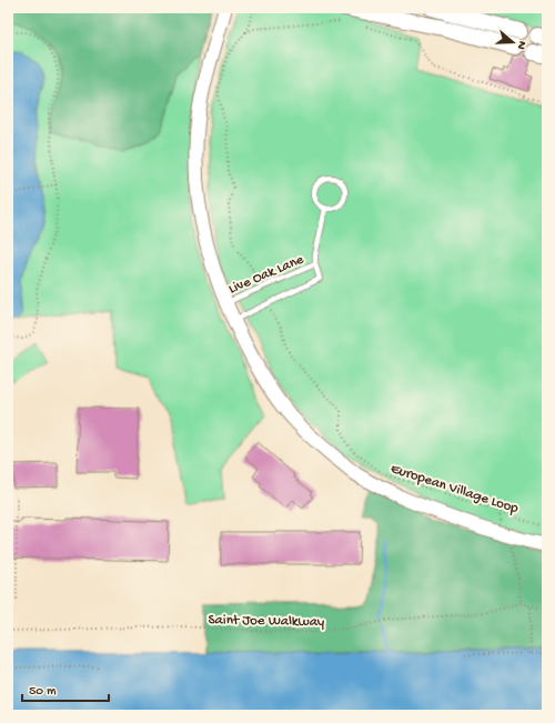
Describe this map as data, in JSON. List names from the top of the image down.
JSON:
{
  "streets": {
    "lane": ["Live Oak Lane"],
    "path": ["European Village Loop", "Saint Joe Walkway"]
  },
  "crossings": [
    ["Live Oak Lane", "European Village Loop"]
  ],
  "scale_bar": "50 m",
  "north": "right"
}
